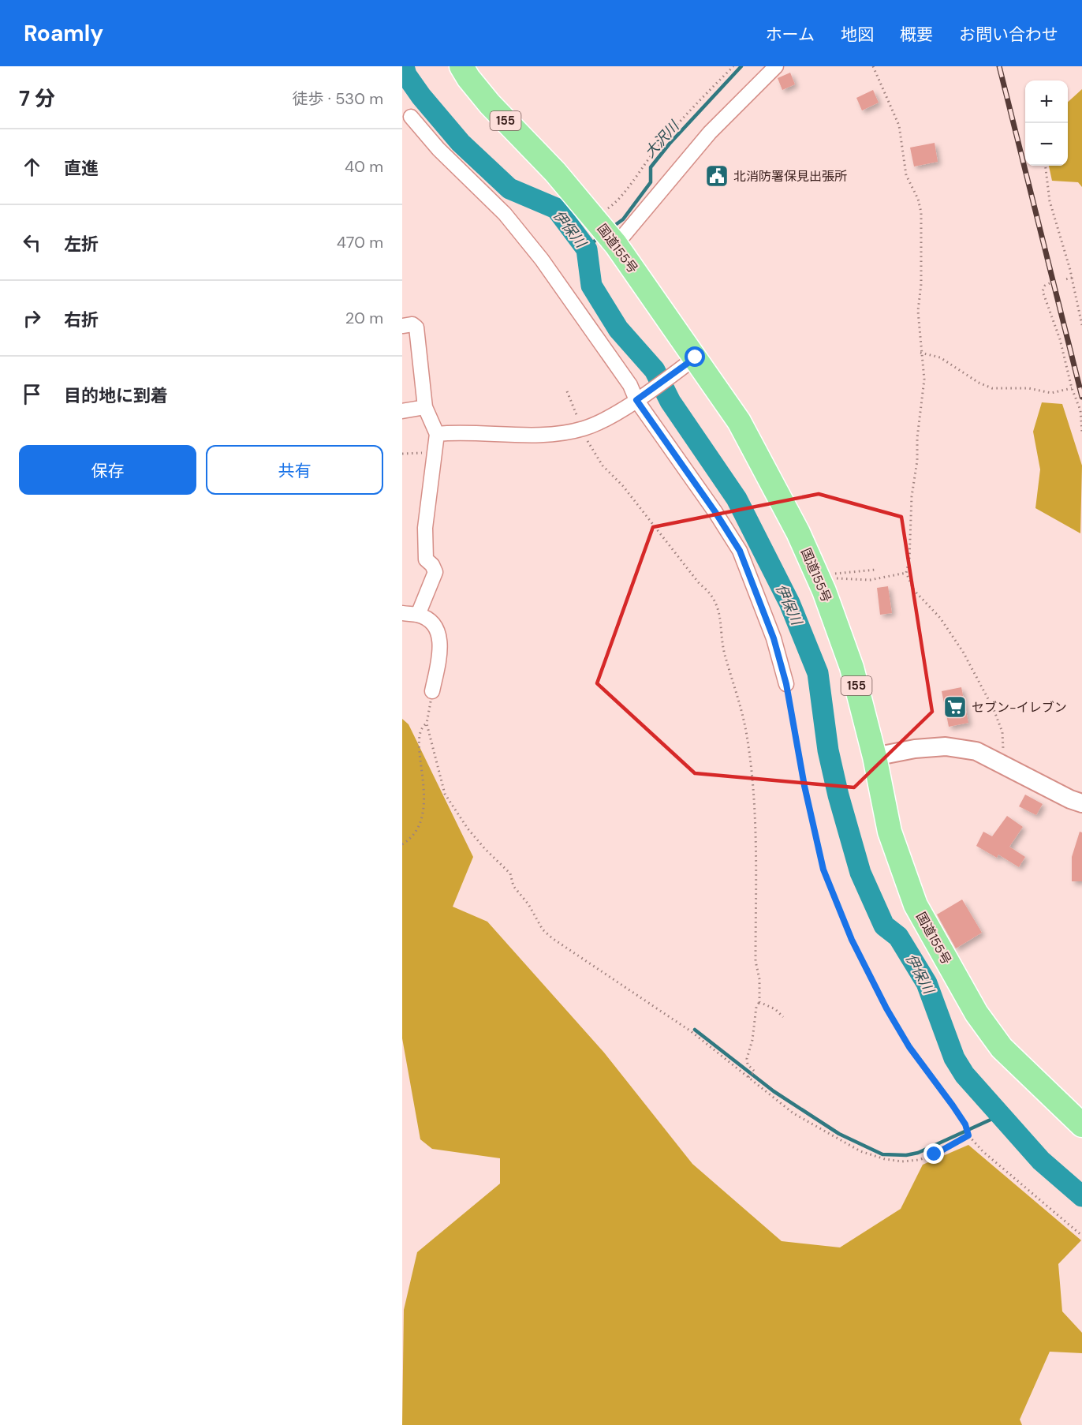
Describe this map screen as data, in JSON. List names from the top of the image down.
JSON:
{
  "streets": {
    "highway": ["155", "国道155号"]
  },
  "water": ["大沢川", "伊保川"],
  "places": {
    "public building": ["北消防署保見出張所"],
    "supermarket": ["セブン-イレブン"]
  },
  "page": {
    "header": "Roamly",
    "nav": [
      "ホーム",
      "地図",
      "概要",
      "お問い合わせ"
    ],
    "heading": ["7 分", "徒歩 · 530 m"],
    "map_buttons": ["+", "−"],
    "list": [
      ["直進", "40 m"],
      ["左折", "470 m"],
      ["右折", "20 m"],
      "目的地に到着"
    ],
    "buttons": ["保存", "共有"]
  }
}
